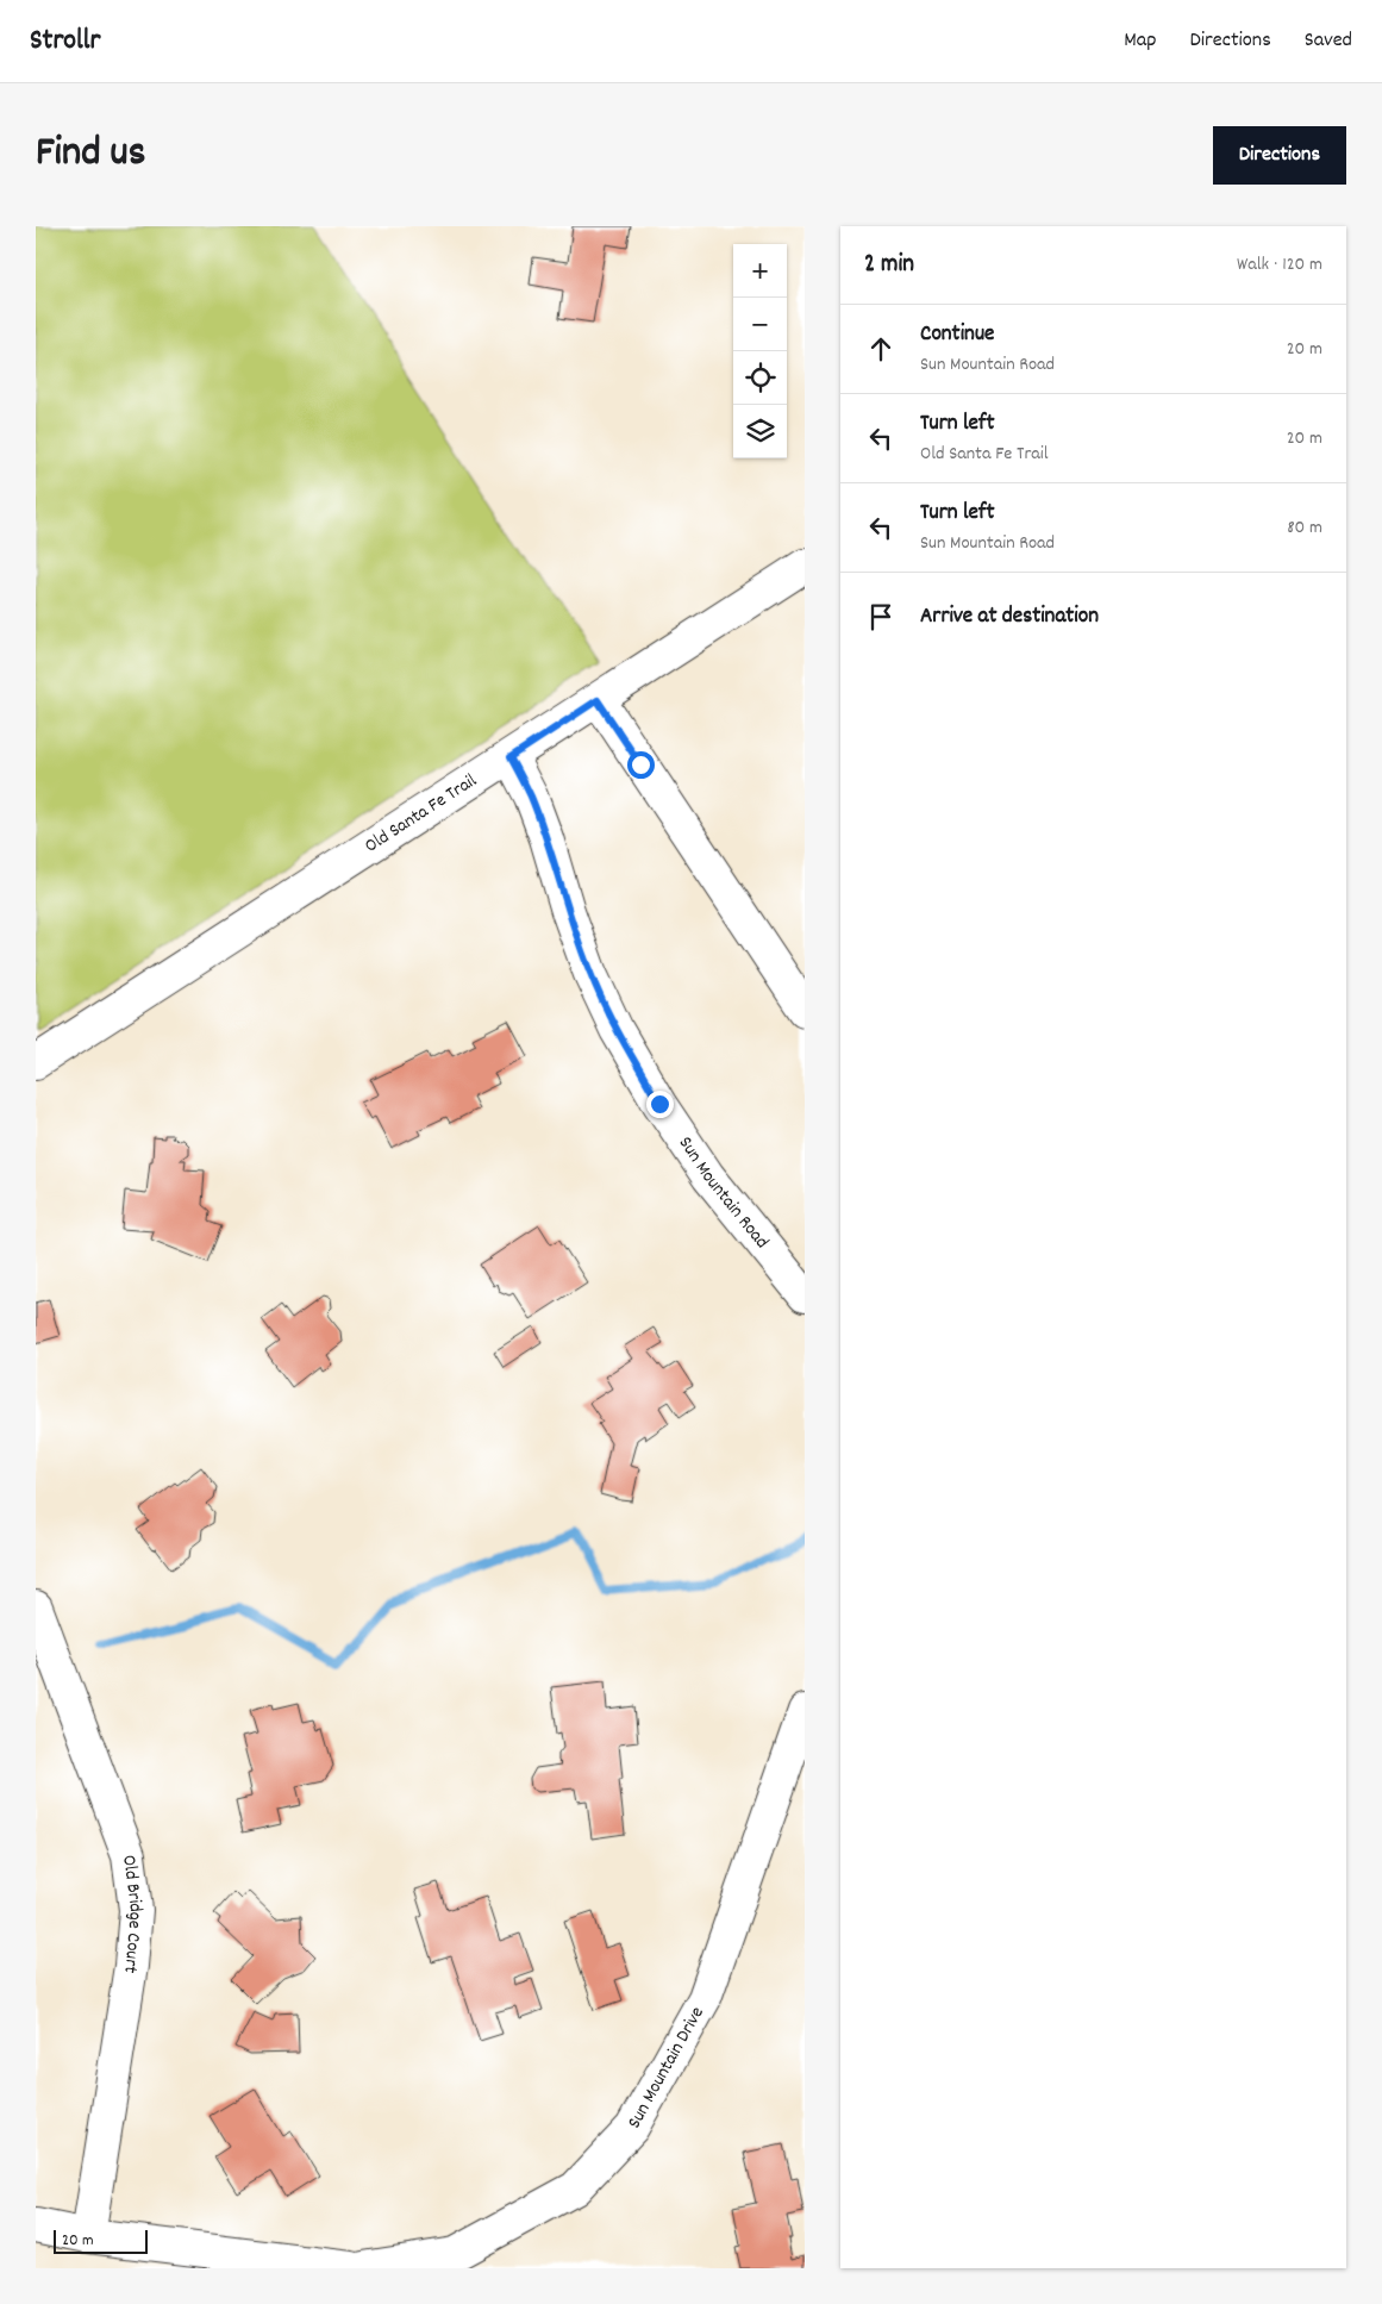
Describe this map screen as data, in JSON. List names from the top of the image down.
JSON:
{
  "streets": {
    "street": [
      "Old Santa Fe Trail",
      "Sun Mountain Road",
      "Old Bridge Court",
      "Sun Mountain Drive"
    ]
  },
  "crossings": [
    ["Old Santa Fe Trail", "Sun Mountain Road"]
  ],
  "scale_bar": "20 m",
  "page": {
    "header": "Strollr",
    "nav": ["Map", "Directions", "Saved"],
    "title": "Find us",
    "buttons": "Directions",
    "heading": ["2 min", "Walk · 120 m"],
    "map_buttons": ["+", "−"],
    "list": [
      ["Continue", "Sun Mountain Road", "20 m"],
      ["Turn left", "Old Santa Fe Trail", "20 m"],
      ["Turn left", "Sun Mountain Road", "80 m"],
      "Arrive at destination"
    ],
    "scale": "20 m"
  }
}
